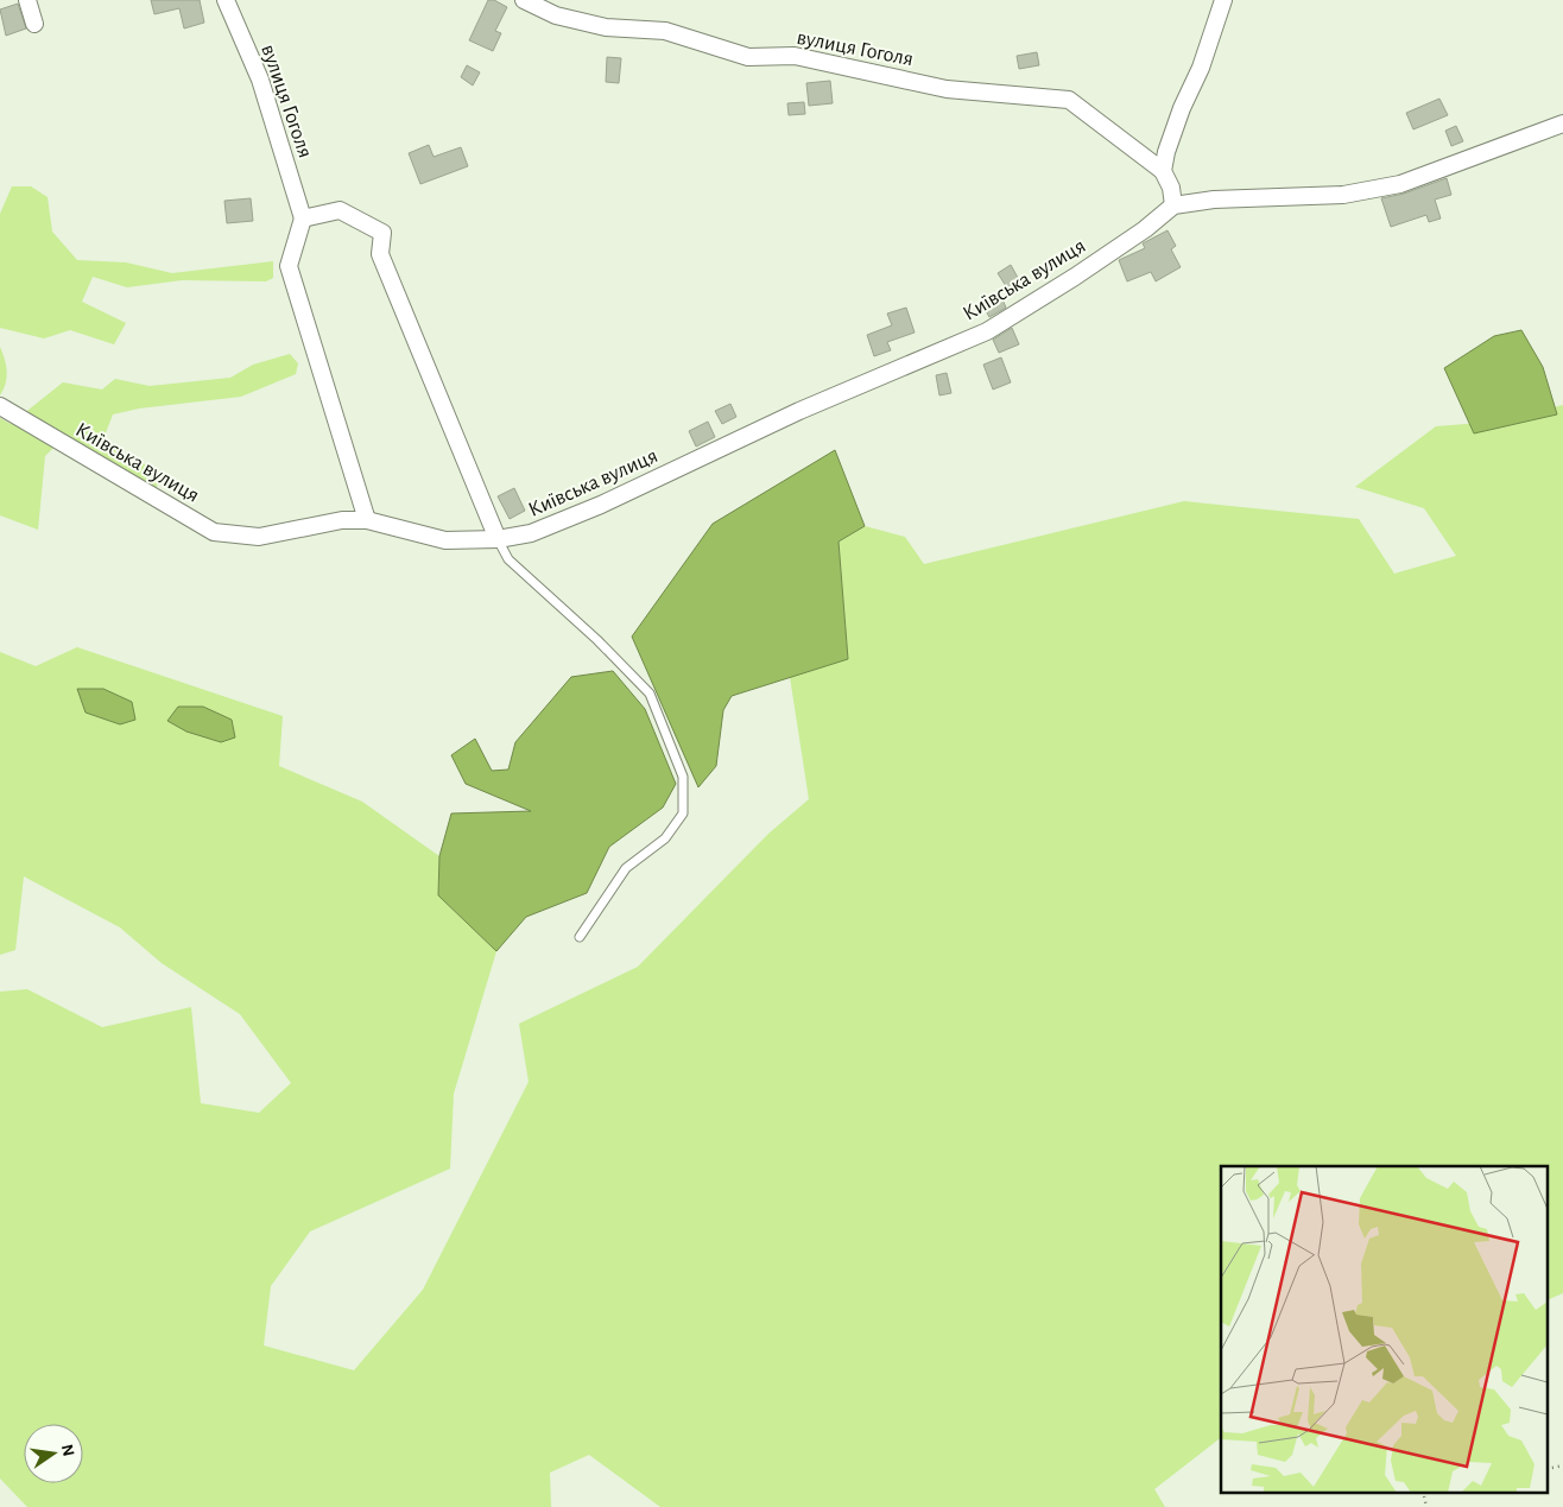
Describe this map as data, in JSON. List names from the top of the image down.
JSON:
{
  "streets": {
    "street": ["вулиця Гоголя", "Київська вулиця"]
  },
  "north": "right"
}
